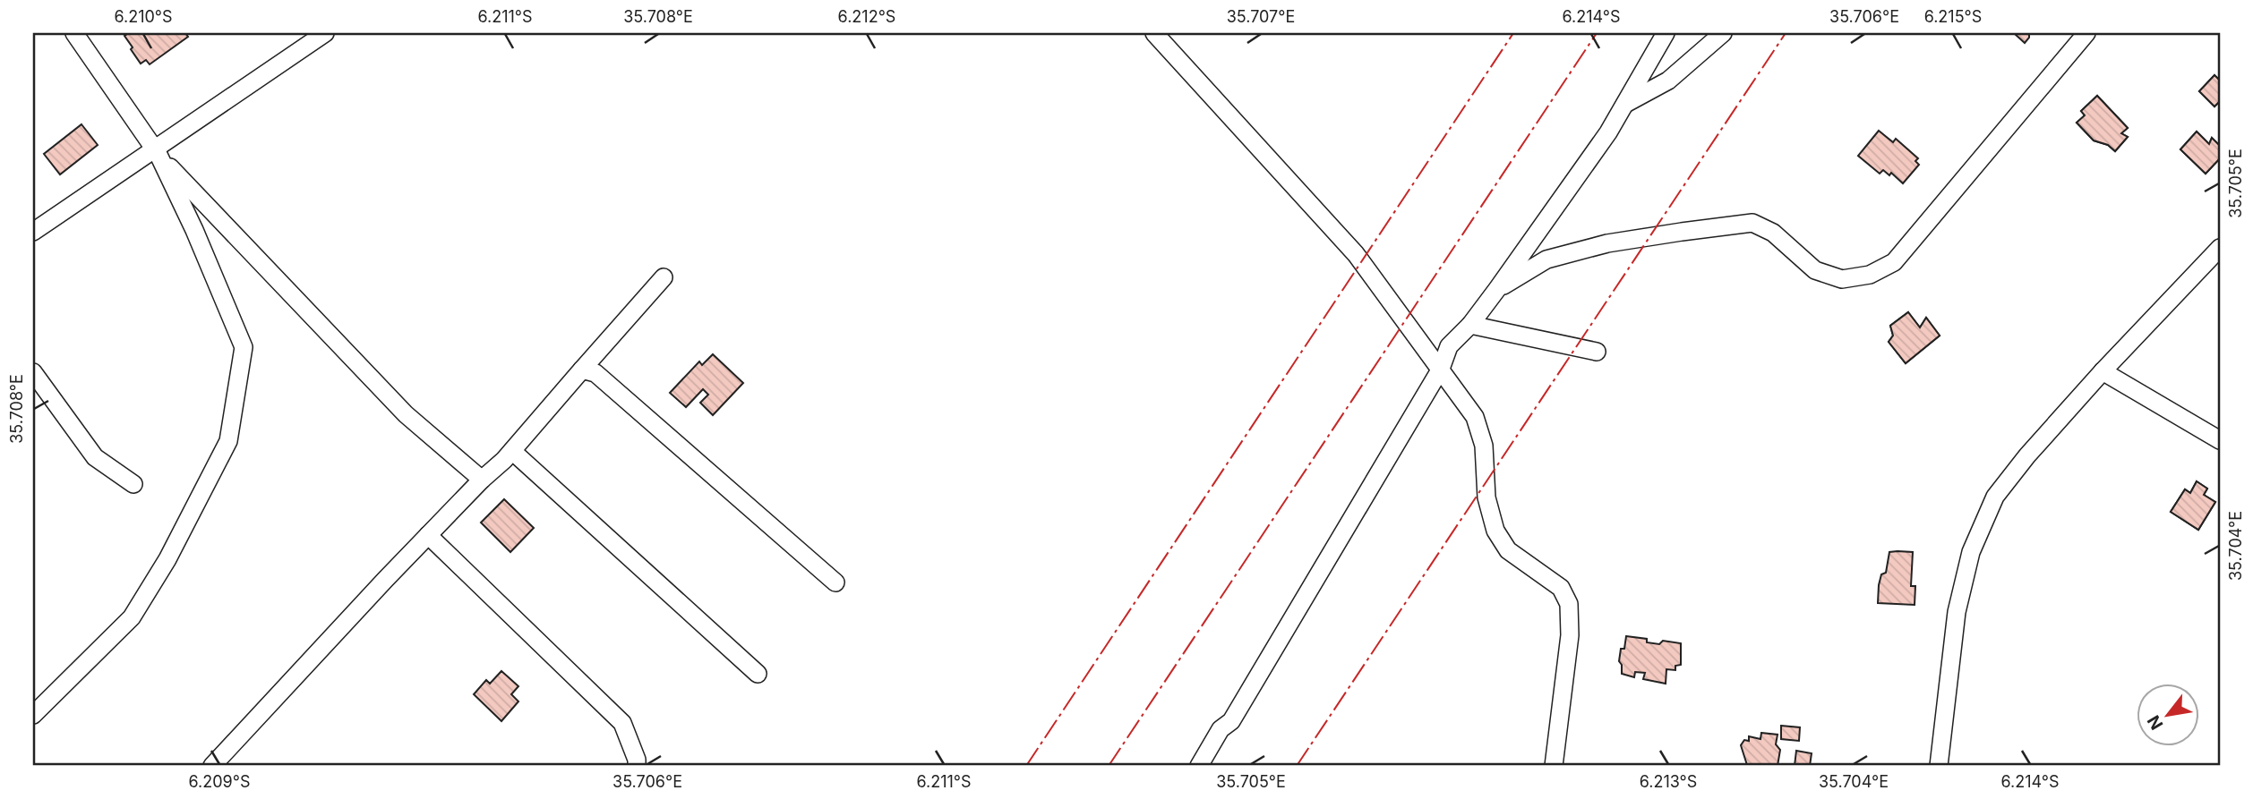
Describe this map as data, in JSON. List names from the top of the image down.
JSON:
{
  "north": "bottom left",
  "coordinates": [
    "6.210°S",
    "6.211°S",
    "35.708°E",
    "6.212°S",
    "35.707°E",
    "6.214°S",
    "35.706°E",
    "6.215°S",
    "35.705°E",
    "35.704°E",
    "6.209°S",
    "6.213°S"
  ]
}
